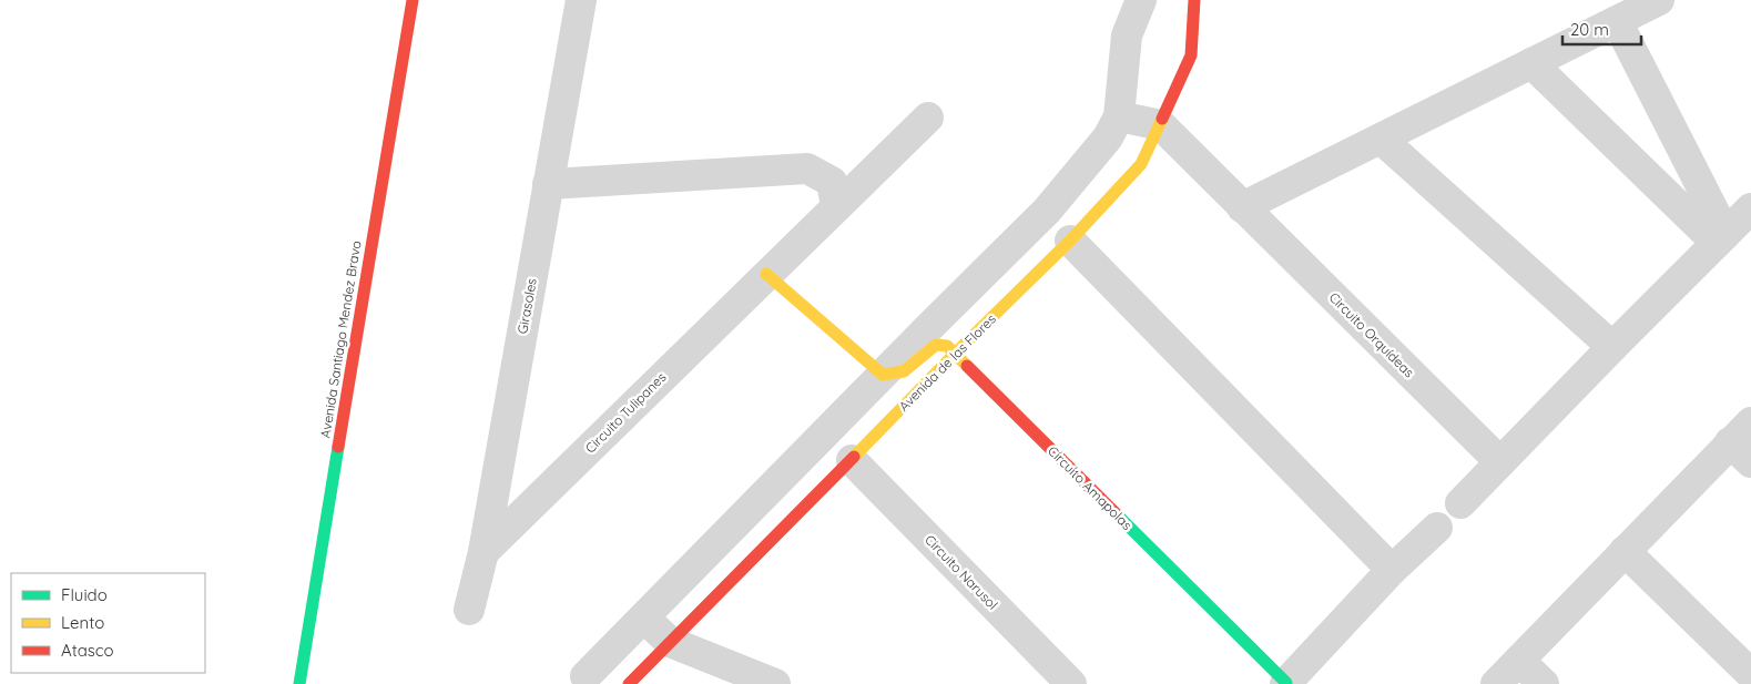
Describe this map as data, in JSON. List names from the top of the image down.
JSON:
{
  "streets": {
    "street": [
      "Girasoles",
      "Circuito Orquídeas",
      "Avenida Santiago Mendez Bravo",
      "Avenida de las Flores",
      "Circuito Tulipanes",
      "Circuito Amapolas",
      "Circuito Narusol"
    ]
  },
  "crossings": [
    ["Girasoles", "Circuito Tulipanes"],
    ["Circuito Orquídeas", "Avenida de las Flores"],
    ["Avenida de las Flores", "Circuito Amapolas"],
    ["Avenida de las Flores", "Circuito Narusol"]
  ],
  "legend": ["Fluido", "Lento", "Atasco"],
  "scale_bar": "20 m"
}
